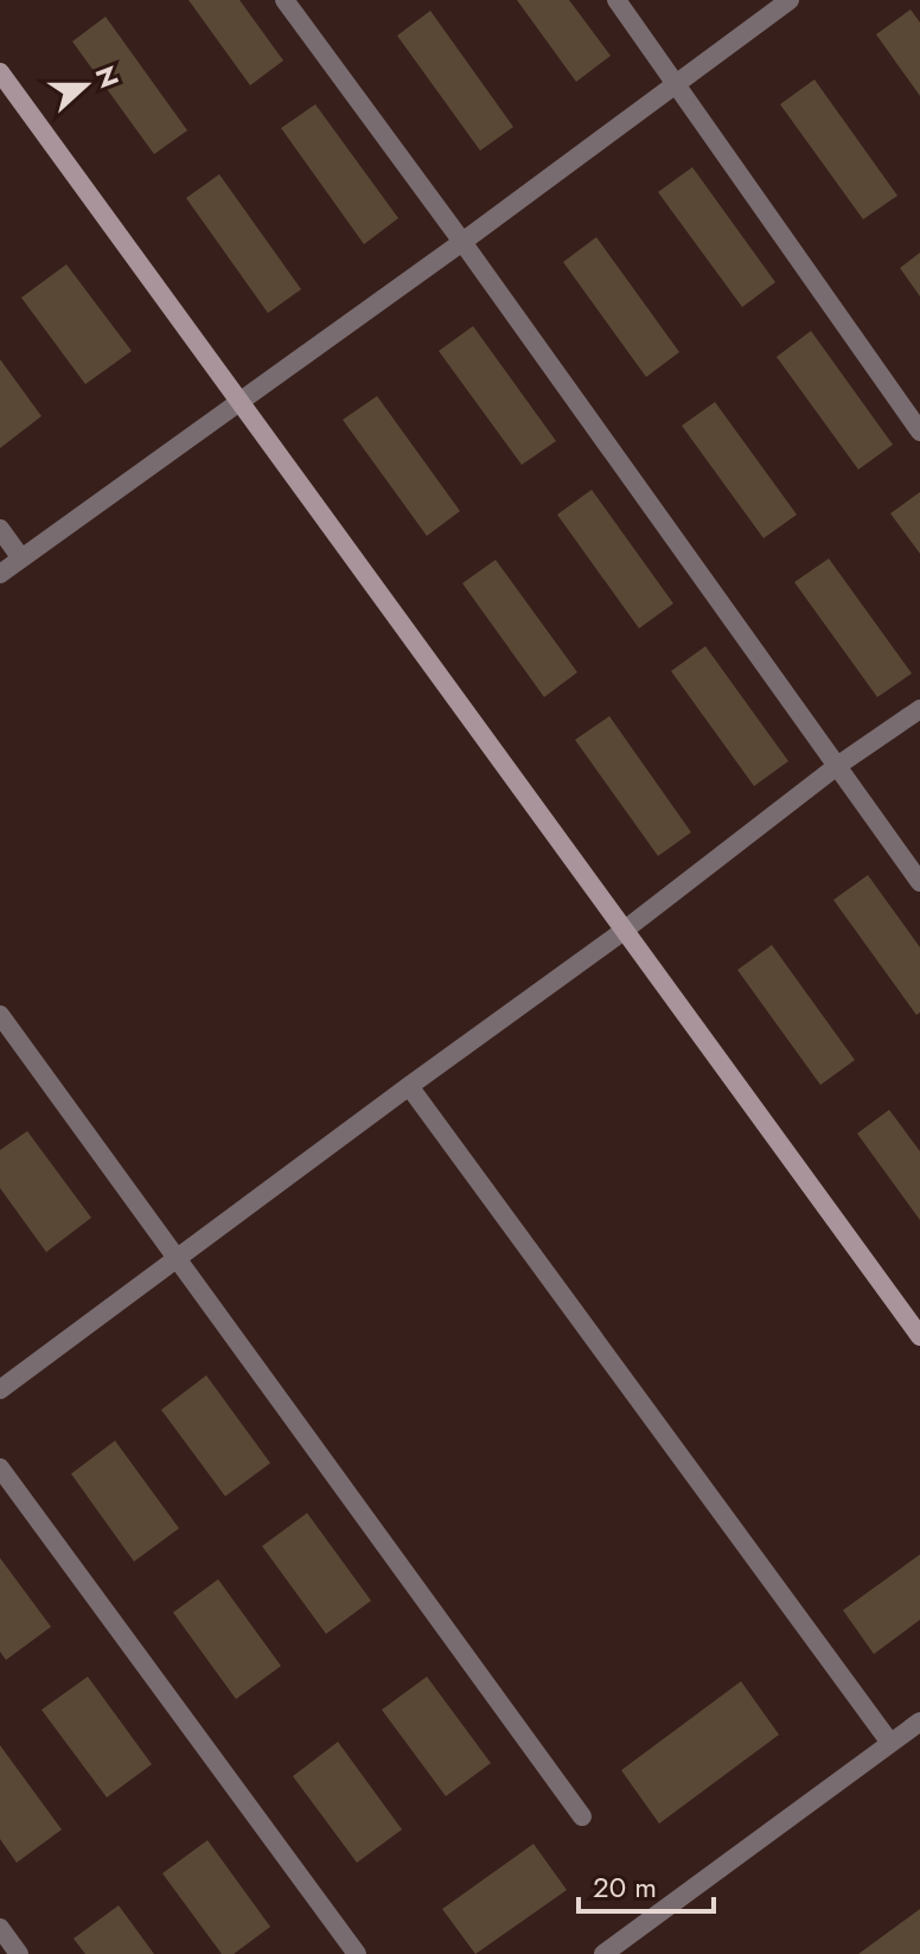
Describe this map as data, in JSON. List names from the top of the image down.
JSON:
{
  "scale_bar": "20 m",
  "north": "right"
}
